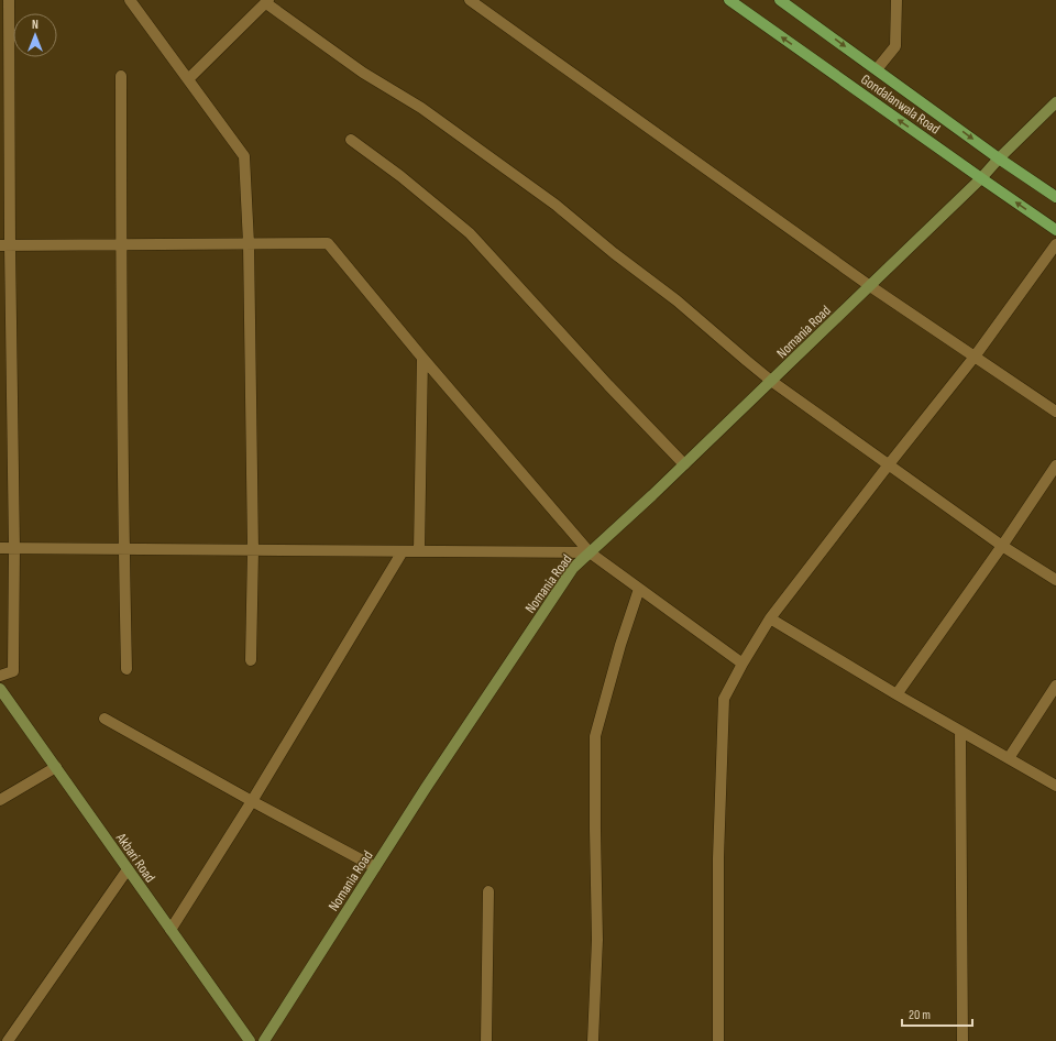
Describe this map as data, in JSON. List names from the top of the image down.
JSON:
{
  "streets": {
    "main road": ["Gondalanwala Road"],
    "street": ["Nomania Road", "Akbari Road"]
  },
  "crossings": [
    ["Gondalanwala Road", "Nomania Road"]
  ],
  "scale_bar": "20 m",
  "north": "top"
}
